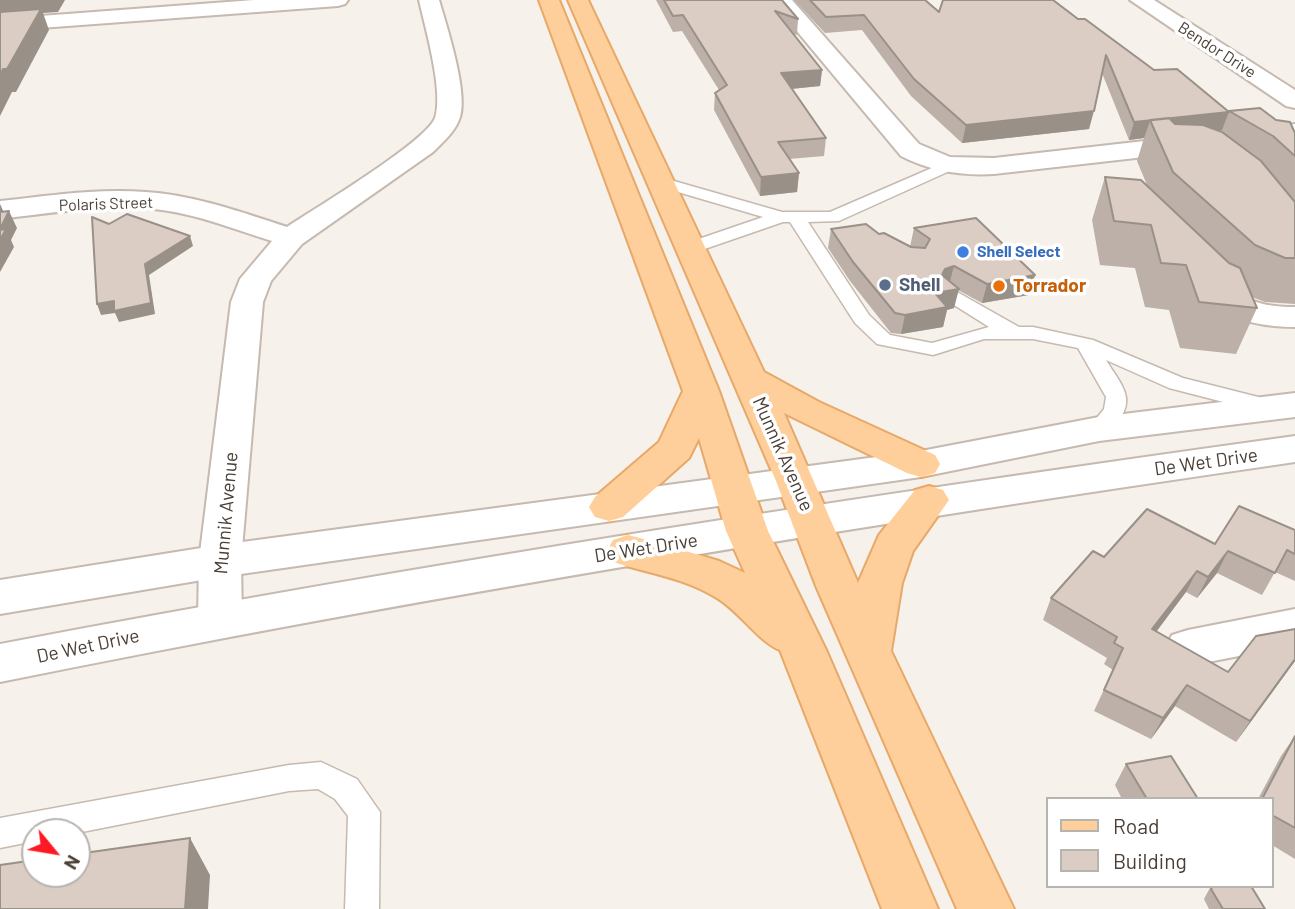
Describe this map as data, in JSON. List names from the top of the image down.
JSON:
{
  "streets": {
    "main road": ["Munnik Avenue"],
    "street": ["Bendor Drive", "Polaris Street", "De Wet Drive"]
  },
  "crossings": [
    ["Polaris Street", "Munnik Avenue"],
    ["Munnik Avenue", "De Wet Drive"]
  ],
  "places": ["Shell Select", "Shell", "Torrador"],
  "legend": ["Road", "Building"],
  "north": "bottom right"
}
